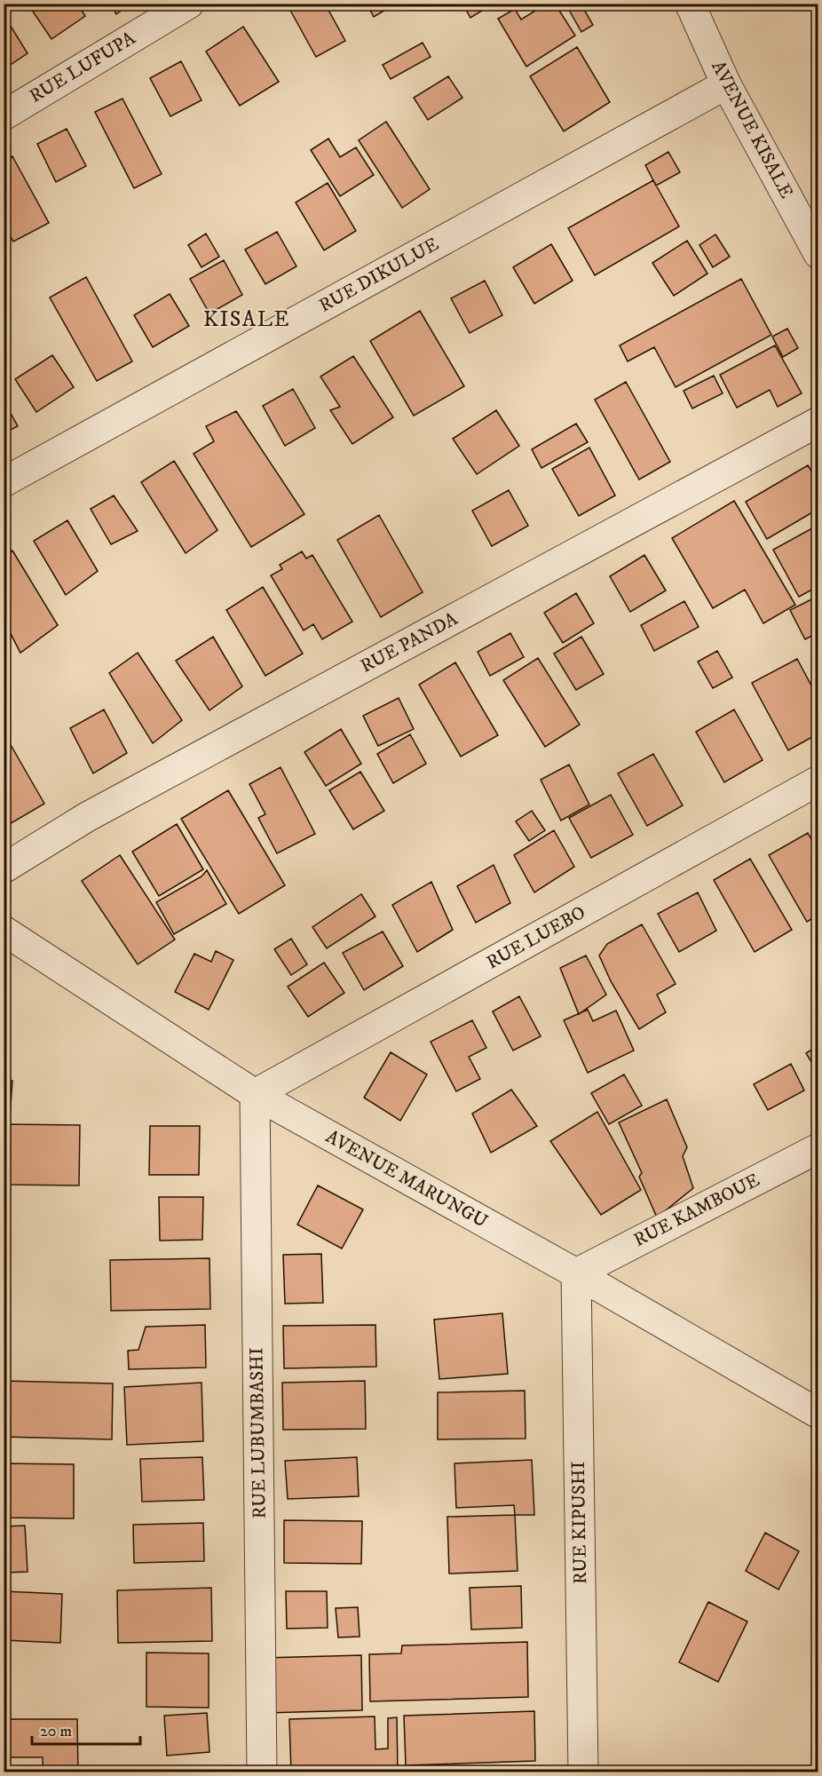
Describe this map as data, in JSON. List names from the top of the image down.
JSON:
{
  "streets": {
    "street": [
      "RUE LUFUPA",
      "AVENUE KISALE",
      "RUE DIKULUE",
      "RUE PANDA",
      "RUE LUEBO",
      "AVENUE MARUNGU",
      "RUE KAMBOUE",
      "RUE LUBUMBASHI",
      "RUE KIPUSHI"
    ]
  },
  "crossings": [
    ["AVENUE KISALE", "RUE DIKULUE"],
    ["RUE LUEBO", "AVENUE MARUNGU"],
    ["RUE LUEBO", "RUE LUBUMBASHI"],
    ["AVENUE MARUNGU", "RUE KAMBOUE"],
    ["AVENUE MARUNGU", "RUE LUBUMBASHI"],
    ["AVENUE MARUNGU", "RUE KIPUSHI"],
    ["RUE KAMBOUE", "RUE KIPUSHI"]
  ],
  "districts": ["KISALE"],
  "scale_bar": "20 m"
}
